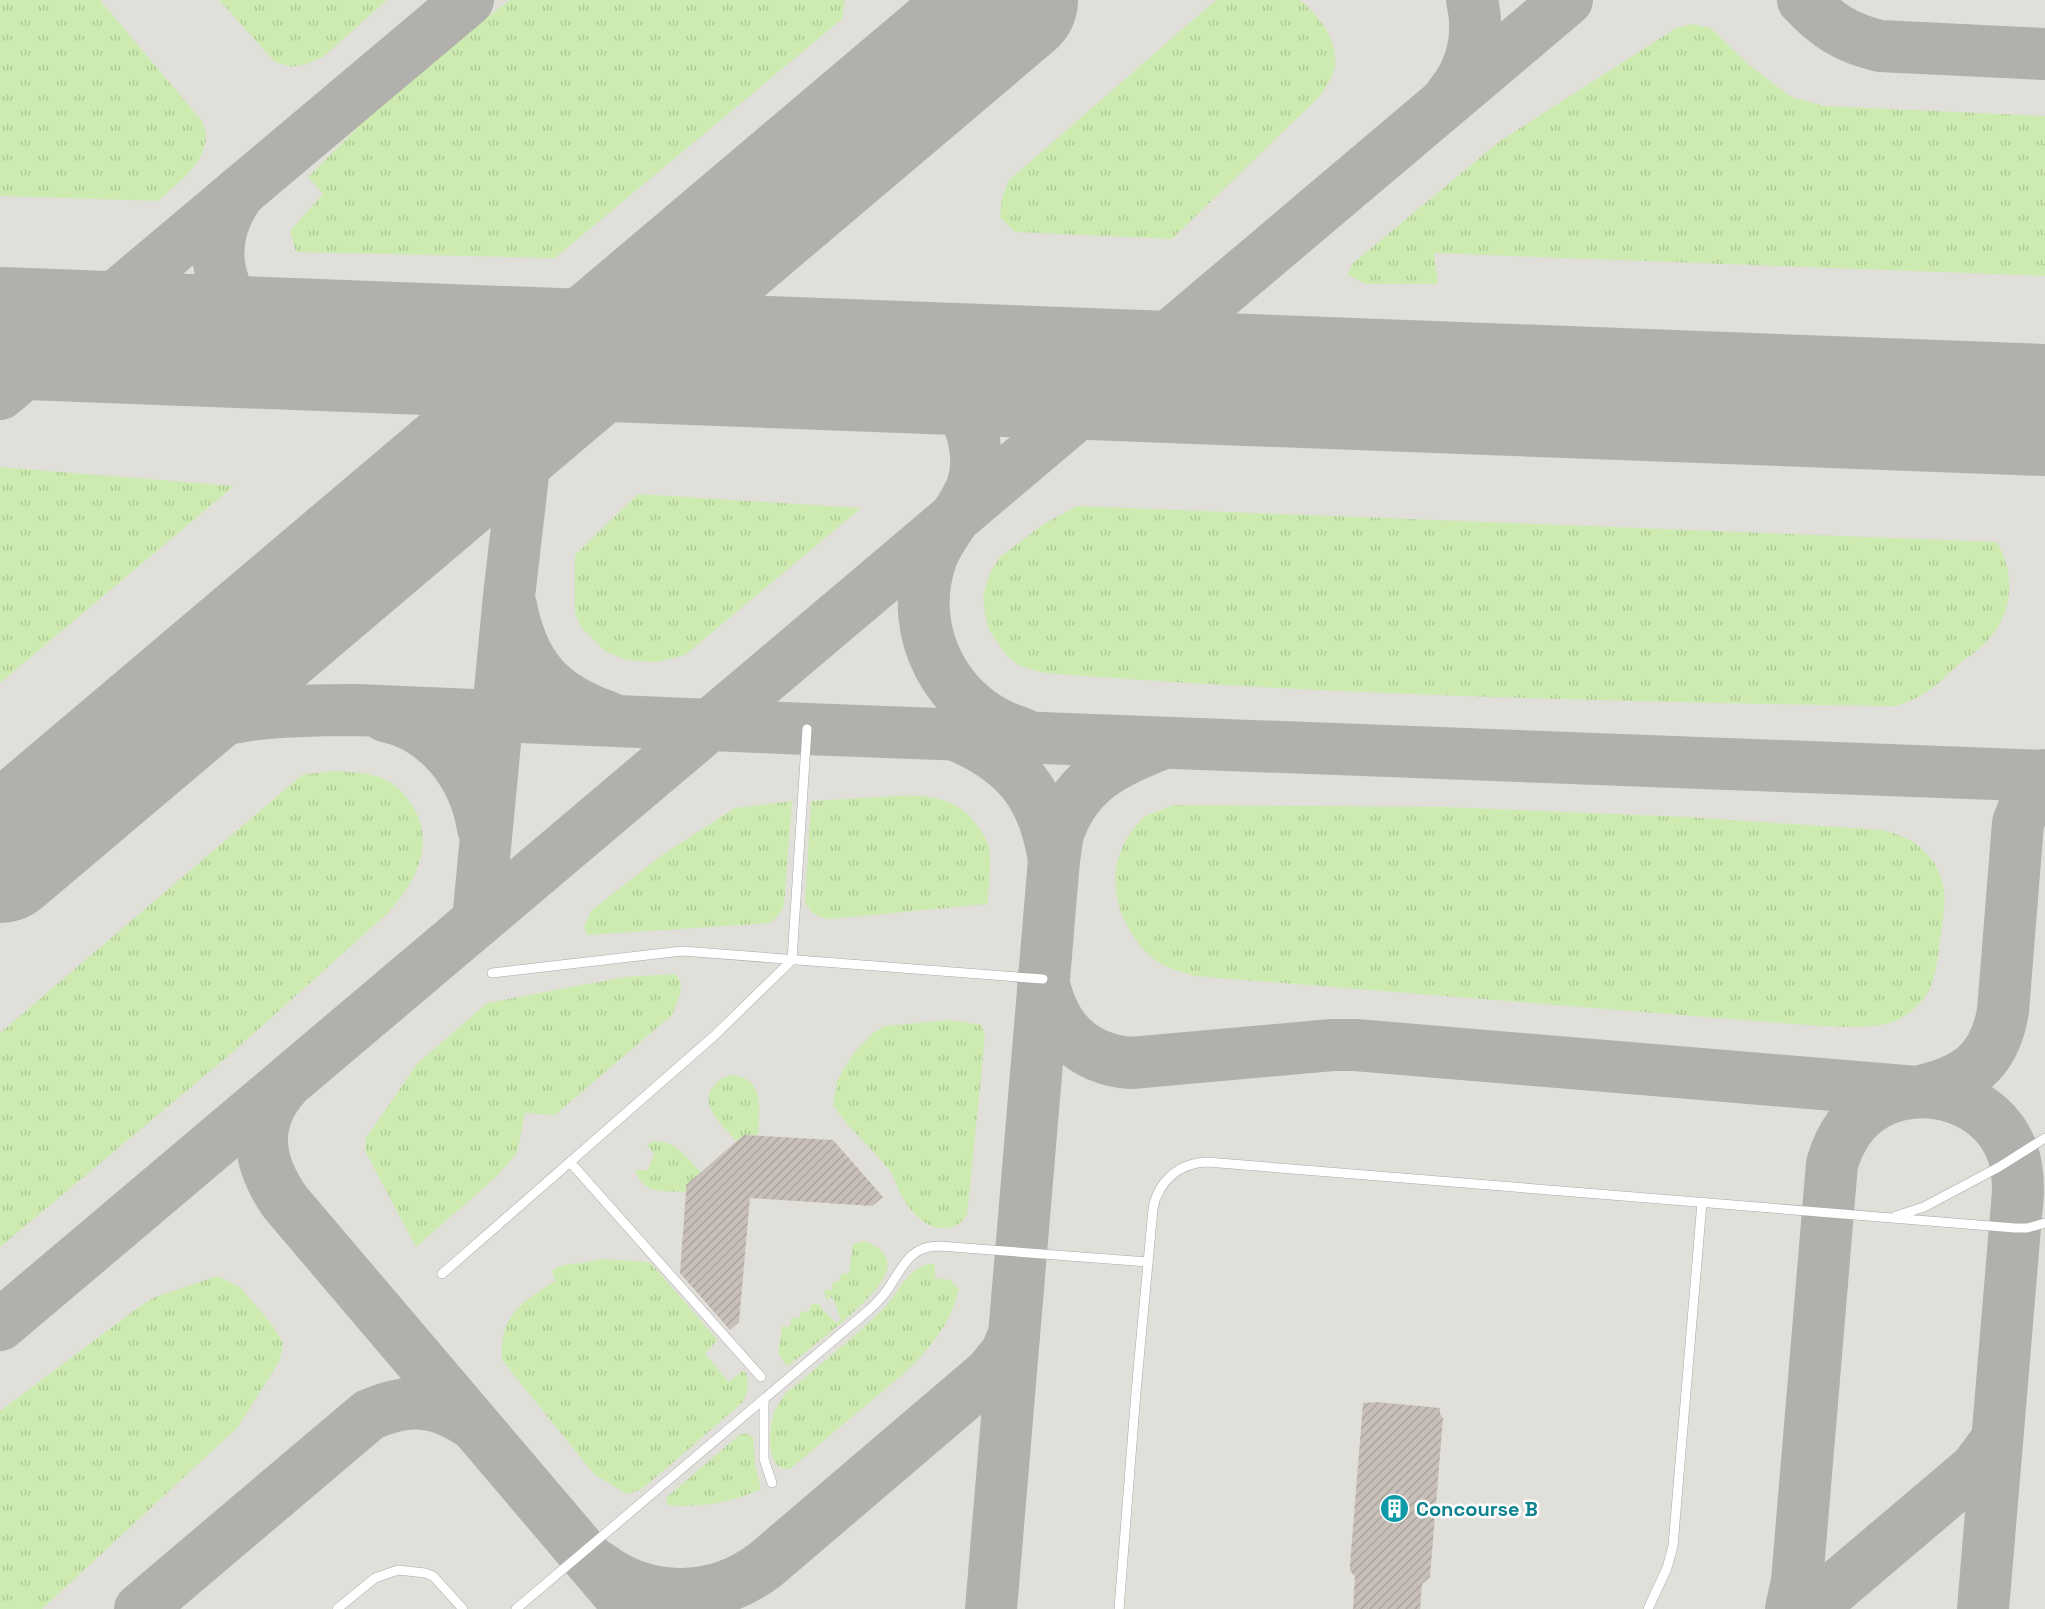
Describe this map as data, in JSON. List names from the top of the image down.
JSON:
{
  "places": {
    "building": ["Concourse B"]
  }
}
